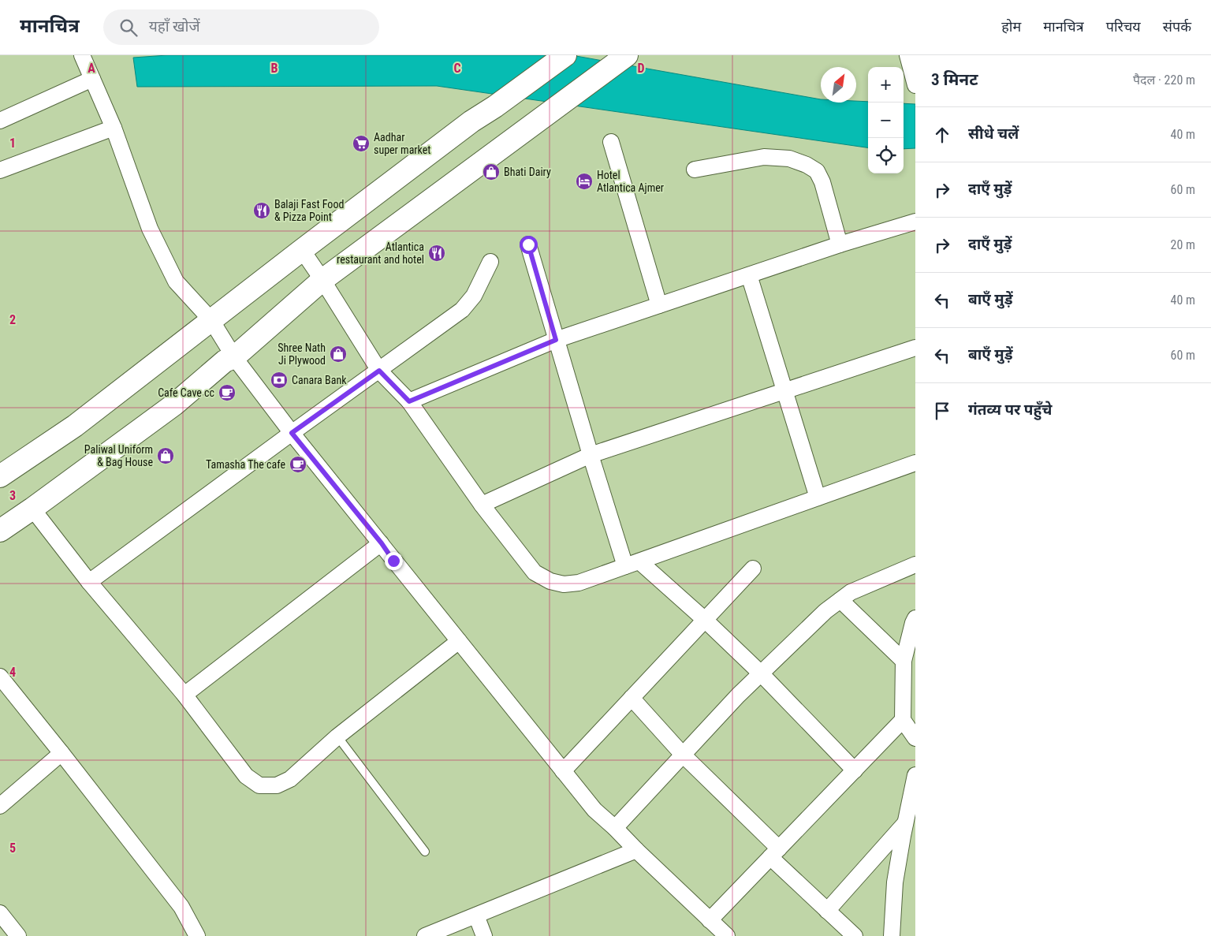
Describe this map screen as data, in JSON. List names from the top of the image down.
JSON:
{
  "places": {
    "supermarket": ["Aadhar super market"],
    "shop": ["Bhati Dairy", "Shree Nath Ji Plywood", "Paliwal Uniform & Bag House"],
    "hotel": ["Hotel Atlantica Ajmer"],
    "restaurant": ["Balaji Fast Food & Pizza Point", "Atlantica restaurant and hotel"],
    "bank": ["Canara Bank"],
    "cafe": ["Cafe Cave cc", "Tamasha The cafe"]
  },
  "north": "top right",
  "page": {
    "header": "मानचित्र",
    "search": "यहाँ खोजें",
    "nav": [
      "होम",
      "मानचित्र",
      "परिचय",
      "संपर्क"
    ],
    "heading": ["3 मिनट", "पैदल · 220 m"],
    "map_buttons": ["+", "−"],
    "list": [
      ["सीधे चलें", "40 m"],
      ["दाएँ मुड़ें", "60 m"],
      ["दाएँ मुड़ें", "20 m"],
      ["बाएँ मुड़ें", "40 m"],
      ["बाएँ मुड़ें", "60 m"],
      "गंतव्य पर पहुँचे"
    ]
  },
  "grid": {
    "columns": [
      "A",
      "B",
      "C",
      "D"
    ],
    "rows": [
      "1",
      "2",
      "3",
      "4",
      "5"
    ]
  }
}
